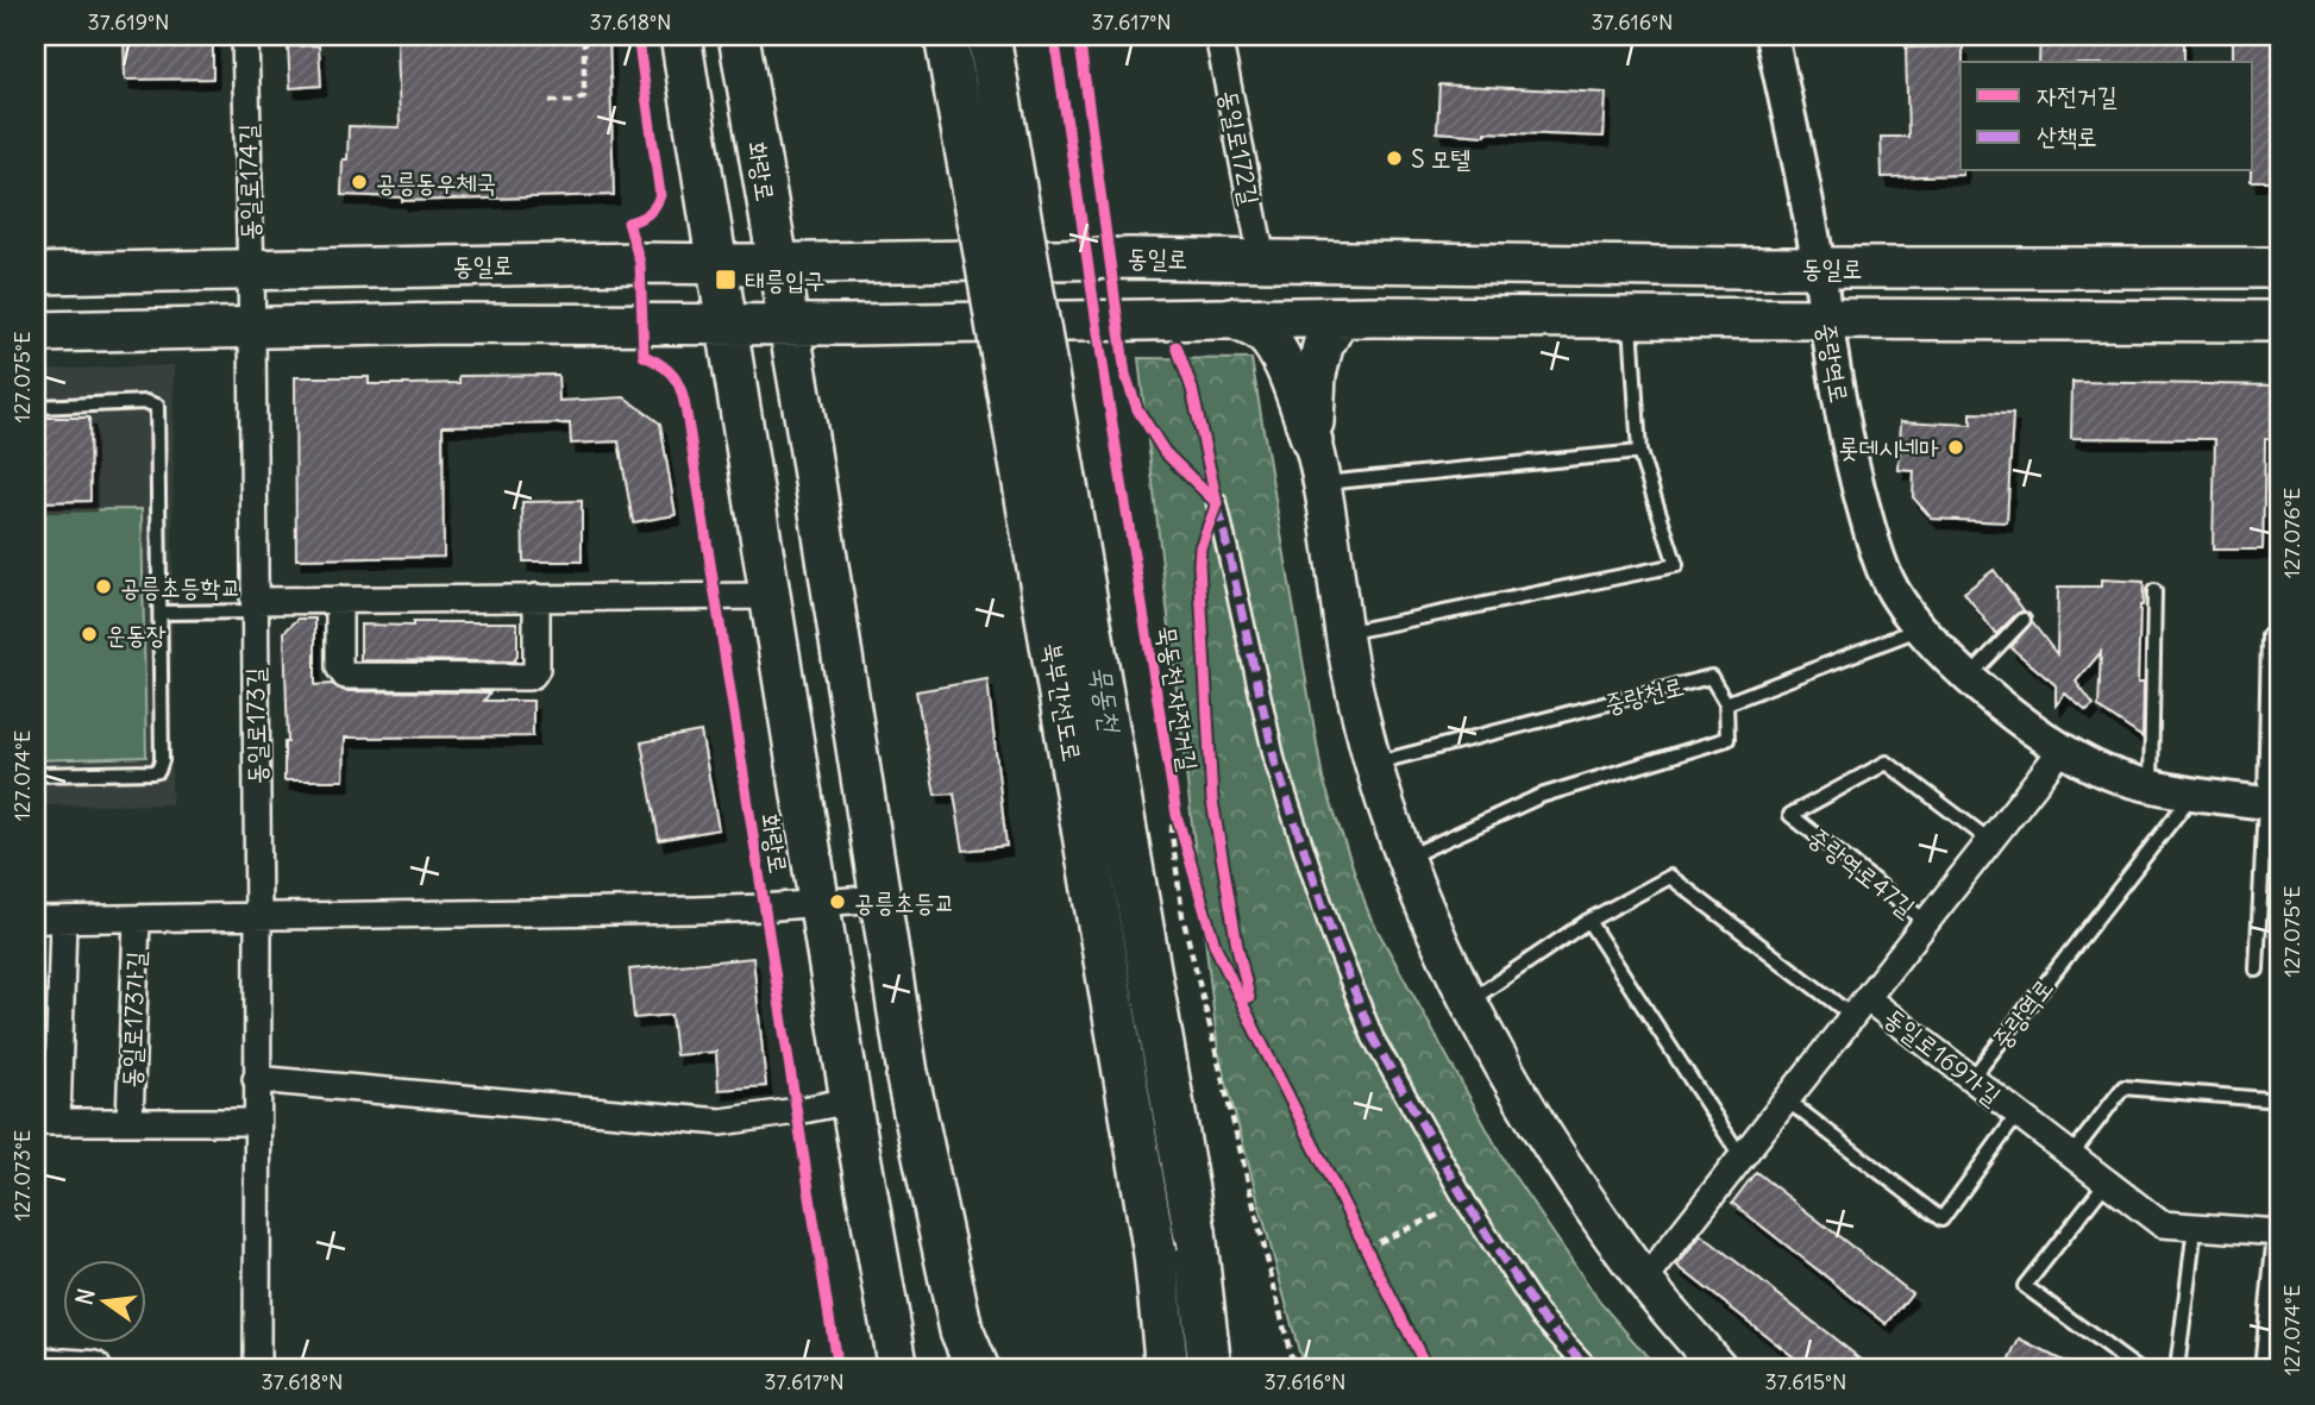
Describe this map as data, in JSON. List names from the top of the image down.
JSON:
{
  "streets": {
    "highway": ["북부간선도로"],
    "main road": ["화랑로", "동일로"],
    "street": [
      "동일로172길",
      "동일로174길",
      "중랑역로",
      "동일로173길",
      "중랑역로47길",
      "동일로173가길",
      "동일로169가길"
    ],
    "lane": ["중랑천로"],
    "cycle path": ["묵동천 자전거길"]
  },
  "crossings": [
    ["동일로172길", "동일로"],
    ["화랑로", "동일로"],
    ["화랑로", "동일로173길"],
    ["화랑로", "동일로173가길"],
    ["동일로174길", "동일로"],
    ["동일로174길", "동일로173길"],
    ["동일로", "중랑역로"],
    ["동일로", "동일로173길"],
    ["중랑역로", "중랑역로47길"],
    ["중랑역로", "동일로169가길"],
    ["동일로173길", "동일로173가길"],
    ["중랑역로47길", "동일로169가길"]
  ],
  "water": ["묵동천"],
  "places": {
    "other": [
      "S 모텔",
      "공릉동우체국",
      "롯데시네마",
      "공릉초등학교",
      "운동장",
      "공릉초등교"
    ],
    "transit": ["태릉입구"]
  },
  "legend": ["자전거길", "산책로"],
  "north": "left",
  "coordinates": [
    "37.619°N",
    "37.618°N",
    "37.617°N",
    "37.616°N",
    "127.075°E",
    "127.076°E",
    "127.074°E",
    "127.073°E",
    "37.615°N"
  ]
}
